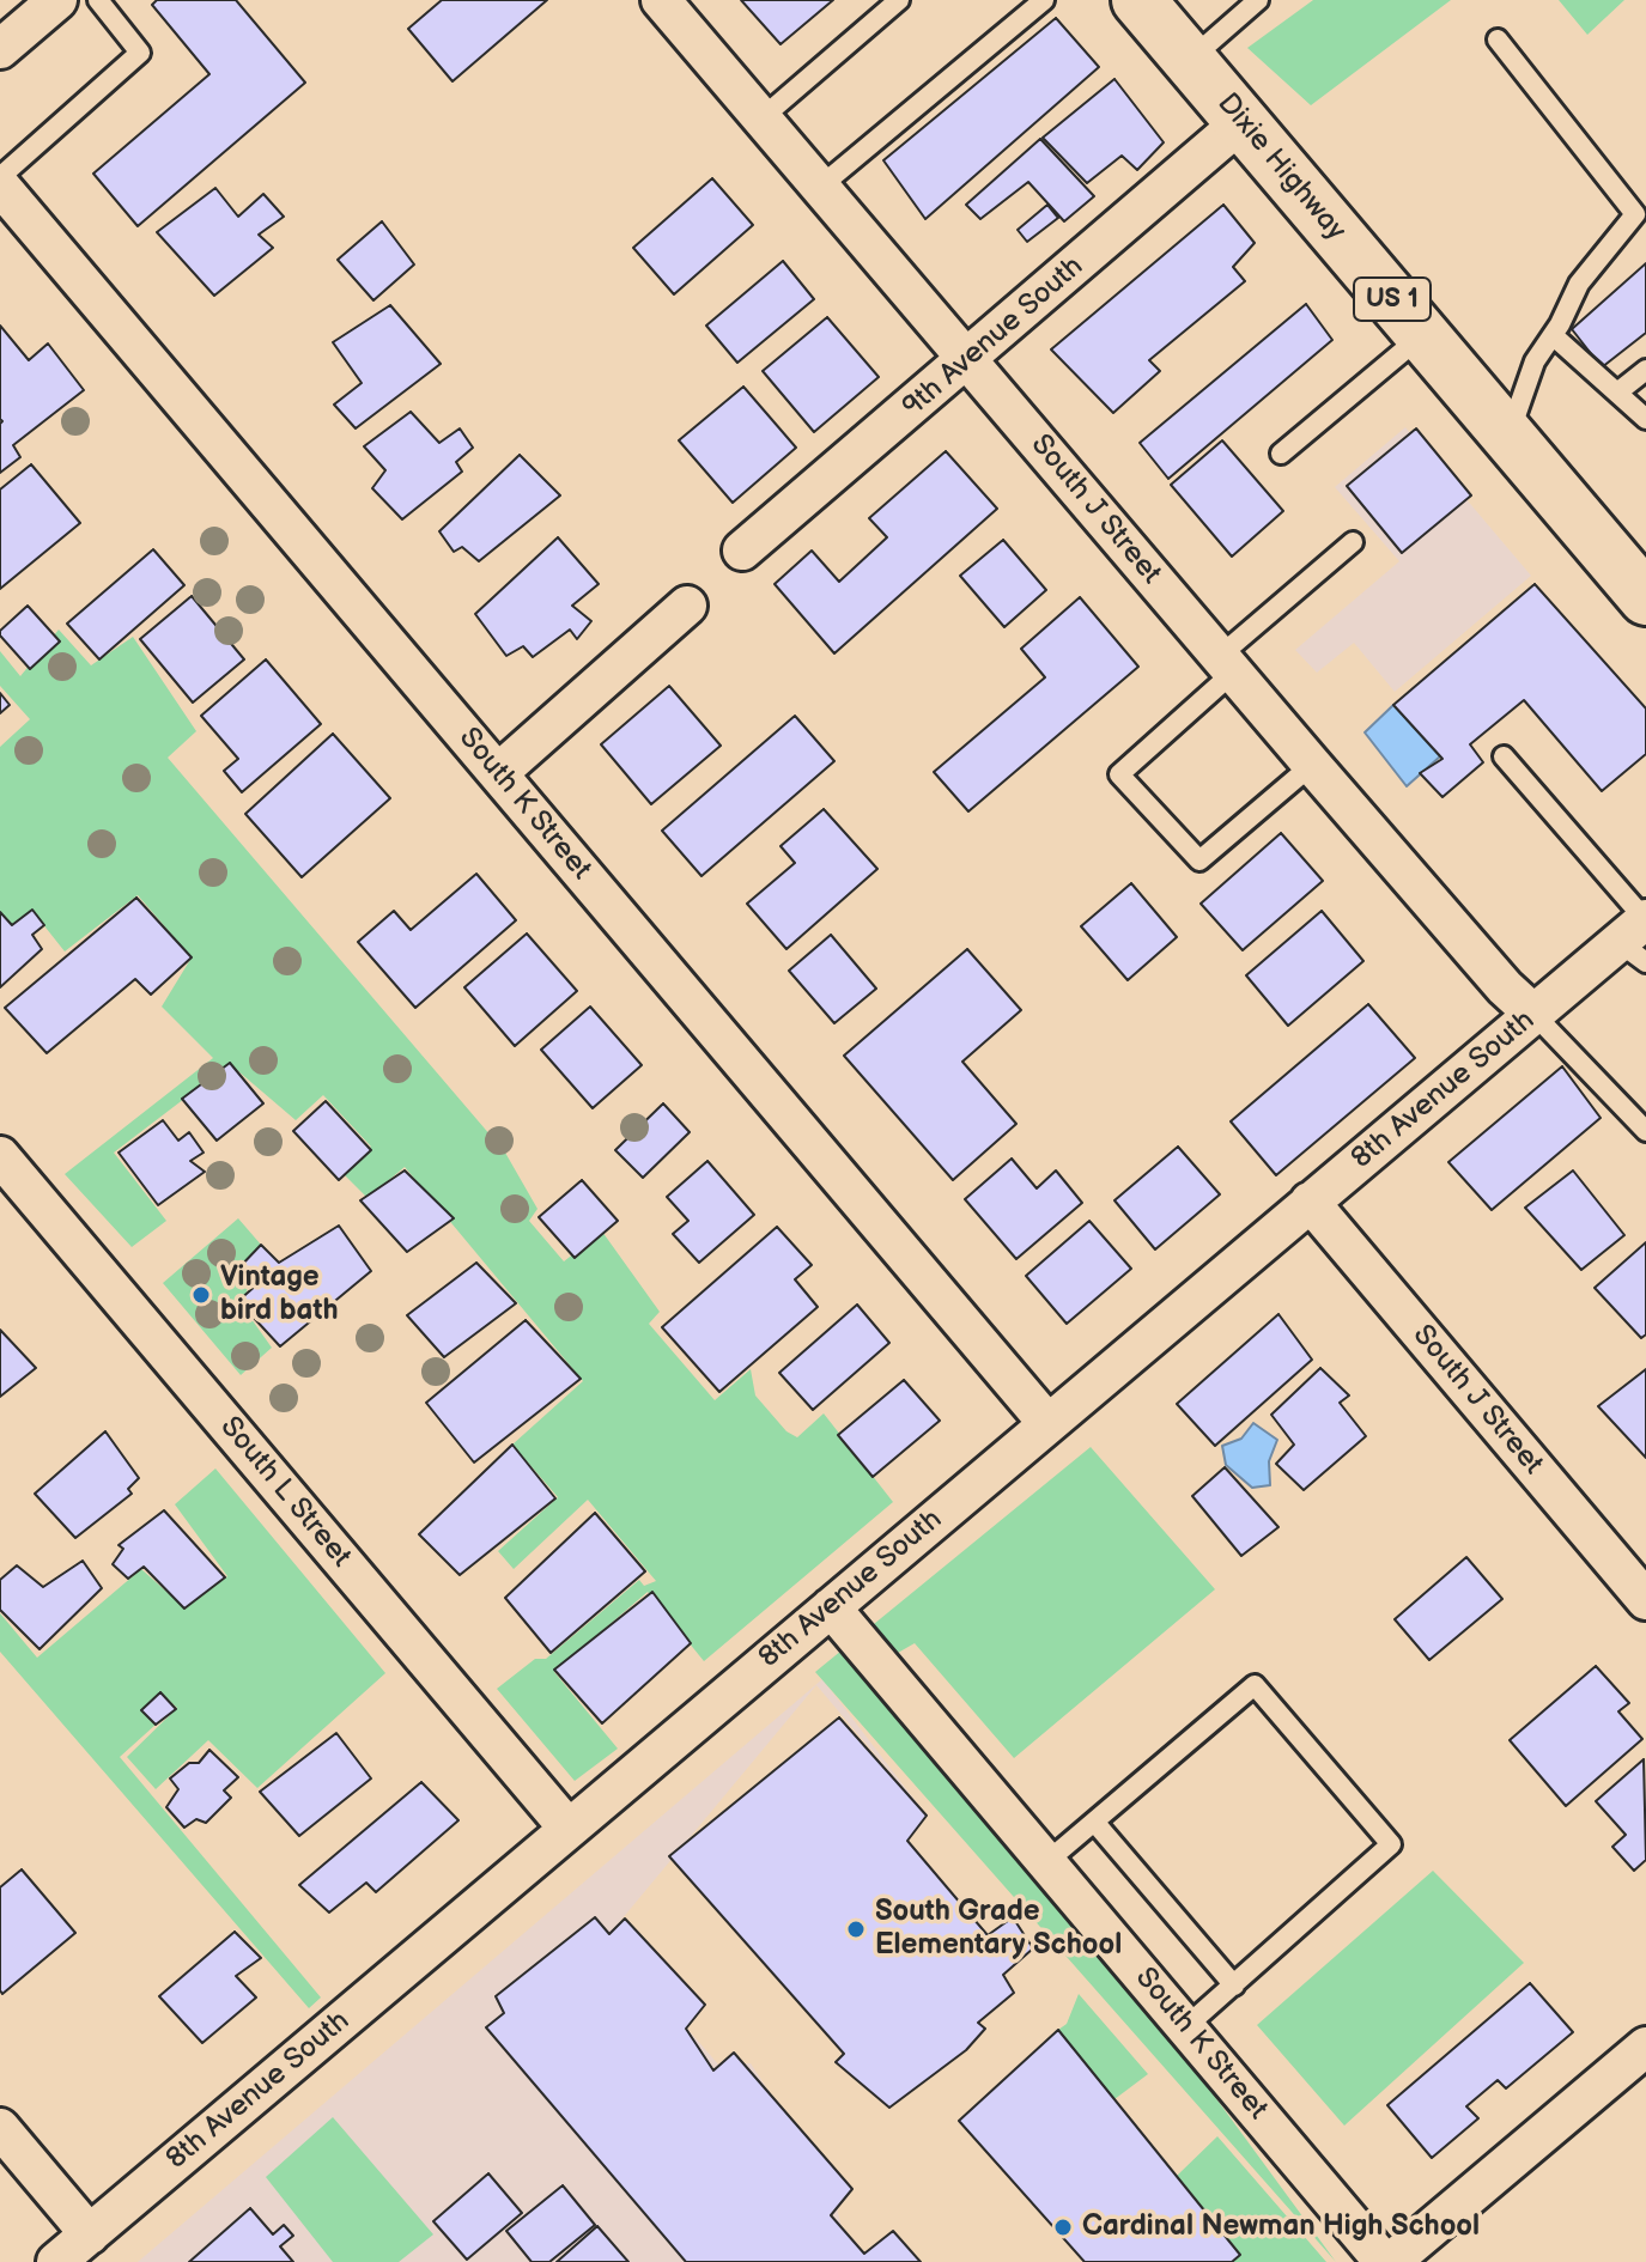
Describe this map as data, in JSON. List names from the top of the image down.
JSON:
{
  "streets": {
    "main road": ["Dixie Highway", "US 1"],
    "street": [
      "9th Avenue South",
      "South J Street",
      "South K Street",
      "8th Avenue South",
      "South L Street"
    ]
  },
  "crossings": [
    ["Dixie Highway", "9th Avenue South"],
    ["9th Avenue South", "South J Street"],
    ["South J Street", "8th Avenue South"],
    ["South K Street", "8th Avenue South"],
    ["8th Avenue South", "South L Street"]
  ],
  "places": ["Vintage bird bath", "South Grade Elementary School", "Cardinal Newman High School"]
}
